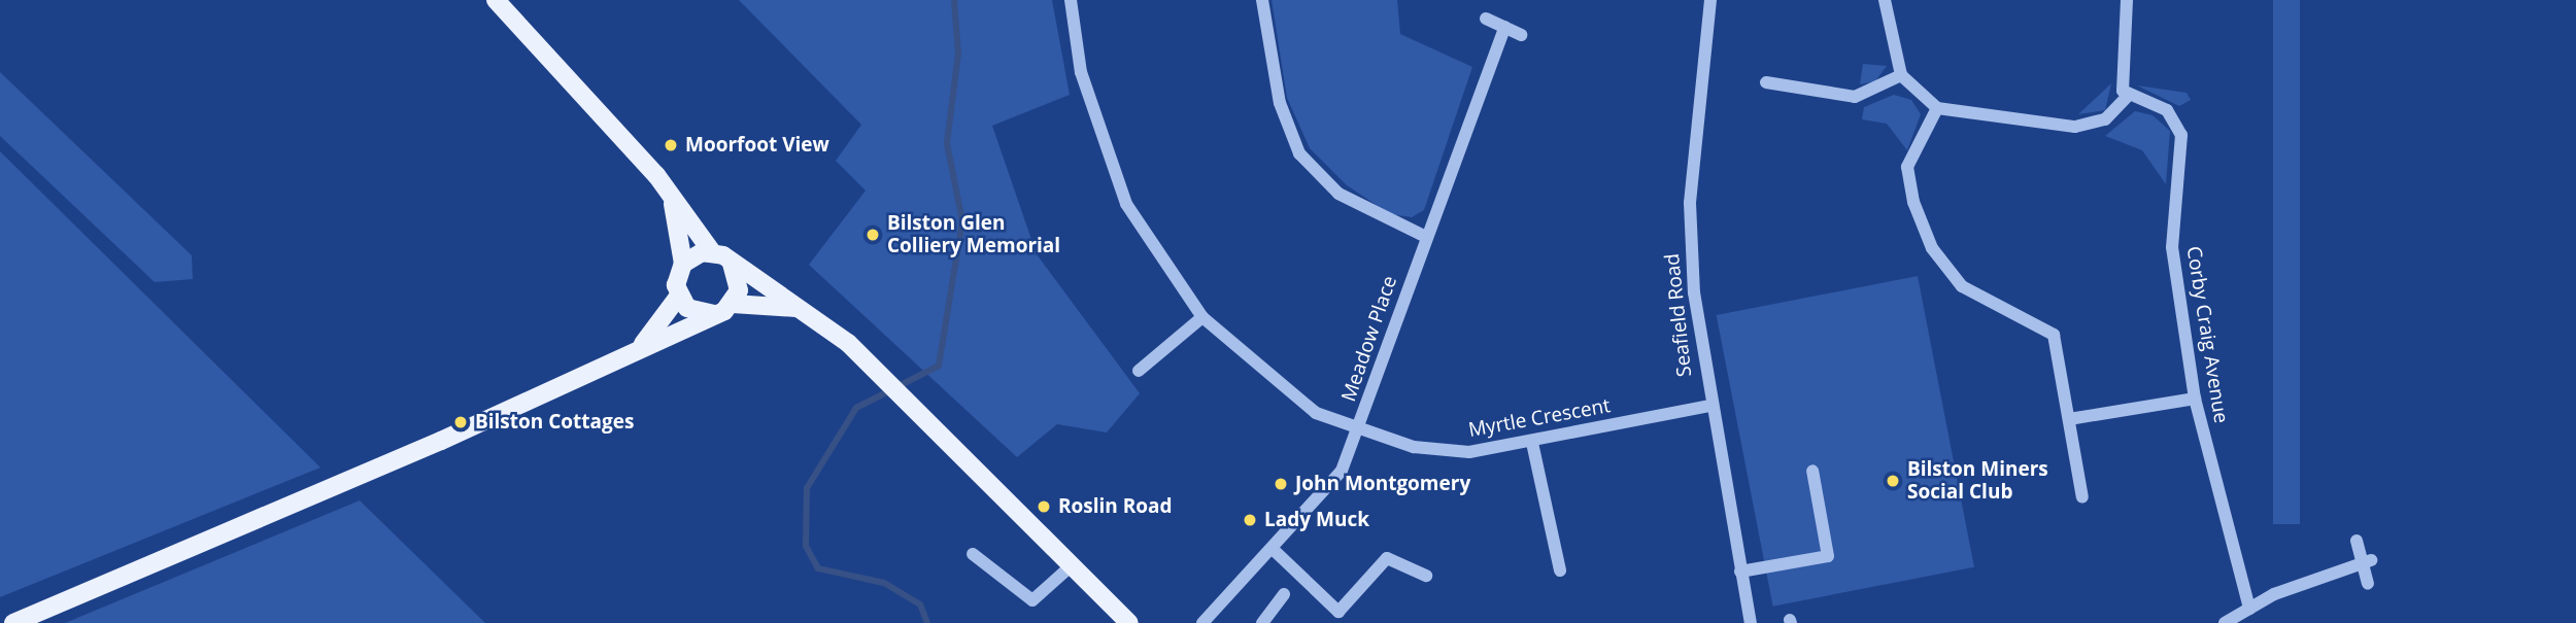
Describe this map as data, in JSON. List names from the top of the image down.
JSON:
{
  "streets": {
    "street": [
      "Seafield Road",
      "Corby Craig Avenue",
      "Meadow Place",
      "Myrtle Crescent"
    ]
  },
  "crossings": [
    ["Seafield Road", "Myrtle Crescent"],
    ["Meadow Place", "Myrtle Crescent"]
  ],
  "places": [
    "Moorfoot View",
    "Bilston Glen Colliery Memorial",
    "Bilston Cottages",
    "Bilston Miners Social Club",
    "John Montgomery",
    "Roslin Road",
    "Lady Muck"
  ]
}
